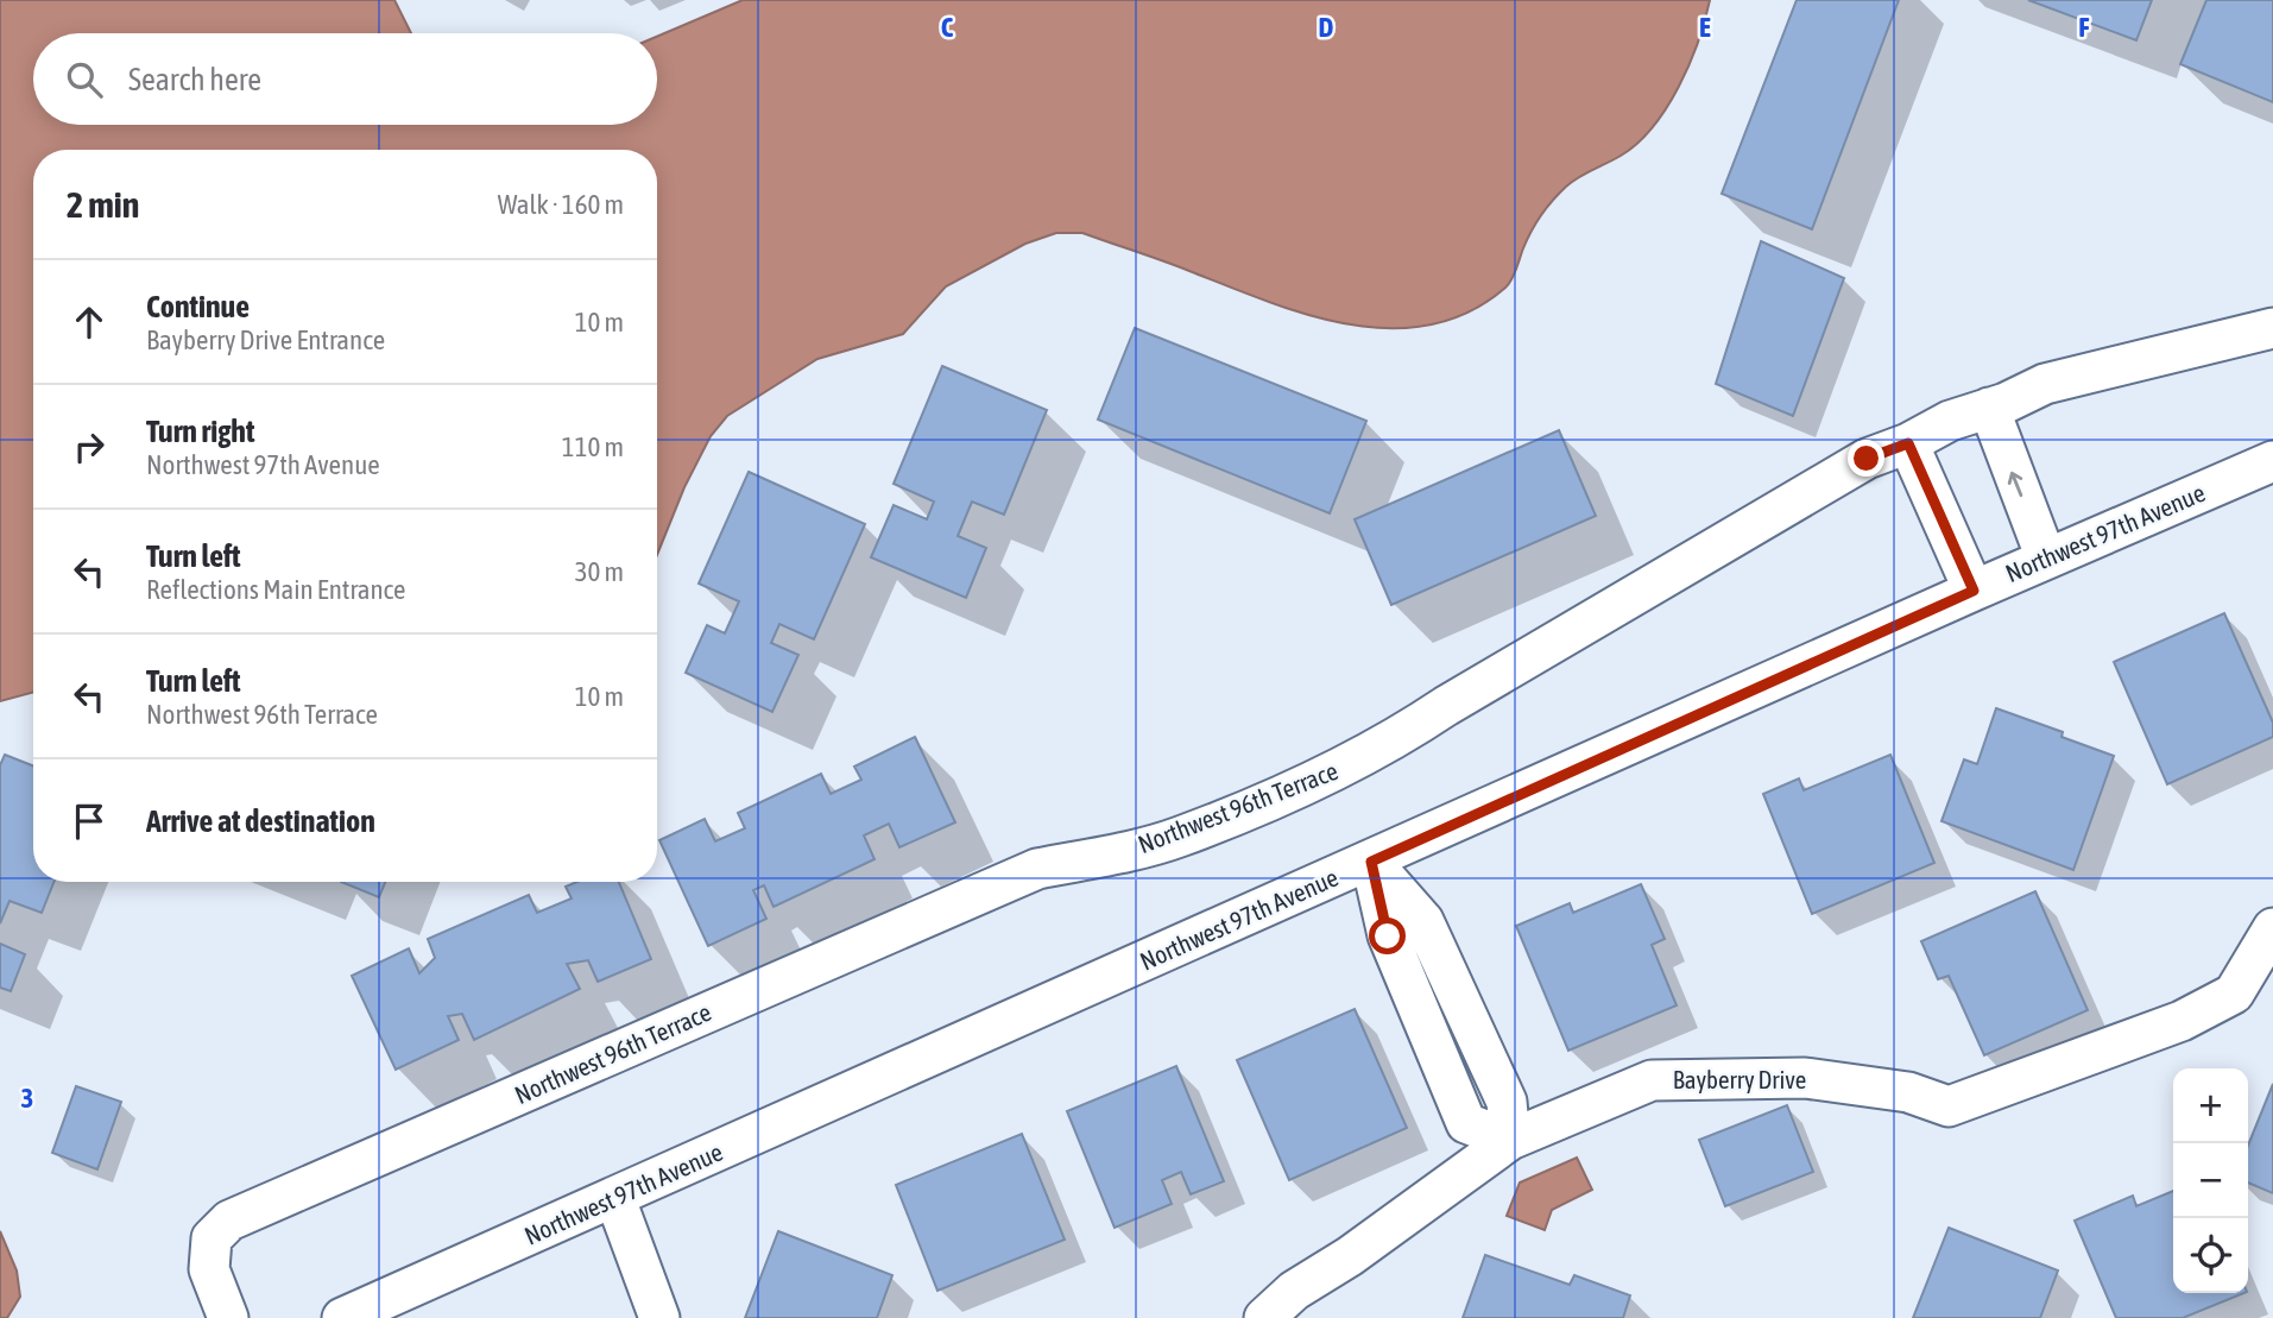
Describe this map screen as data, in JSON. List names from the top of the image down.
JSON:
{
  "streets": {
    "street": ["Northwest 97th Avenue", "Northwest 96th Terrace", "Bayberry Drive"]
  },
  "page": {
    "search": "Search here",
    "heading": ["2 min", "Walk · 160 m"],
    "list": [
      ["Continue", "Bayberry Drive Entrance", "10 m"],
      ["Turn right", "Northwest 97th Avenue", "110 m"],
      ["Turn left", "Reflections Main Entrance", "30 m"],
      ["Turn left", "Northwest 96th Terrace", "10 m"],
      "Arrive at destination"
    ],
    "map_buttons": ["+", "−"]
  },
  "grid": {
    "columns": [
      "C",
      "D",
      "E",
      "F"
    ],
    "rows": ["3"]
  }
}
